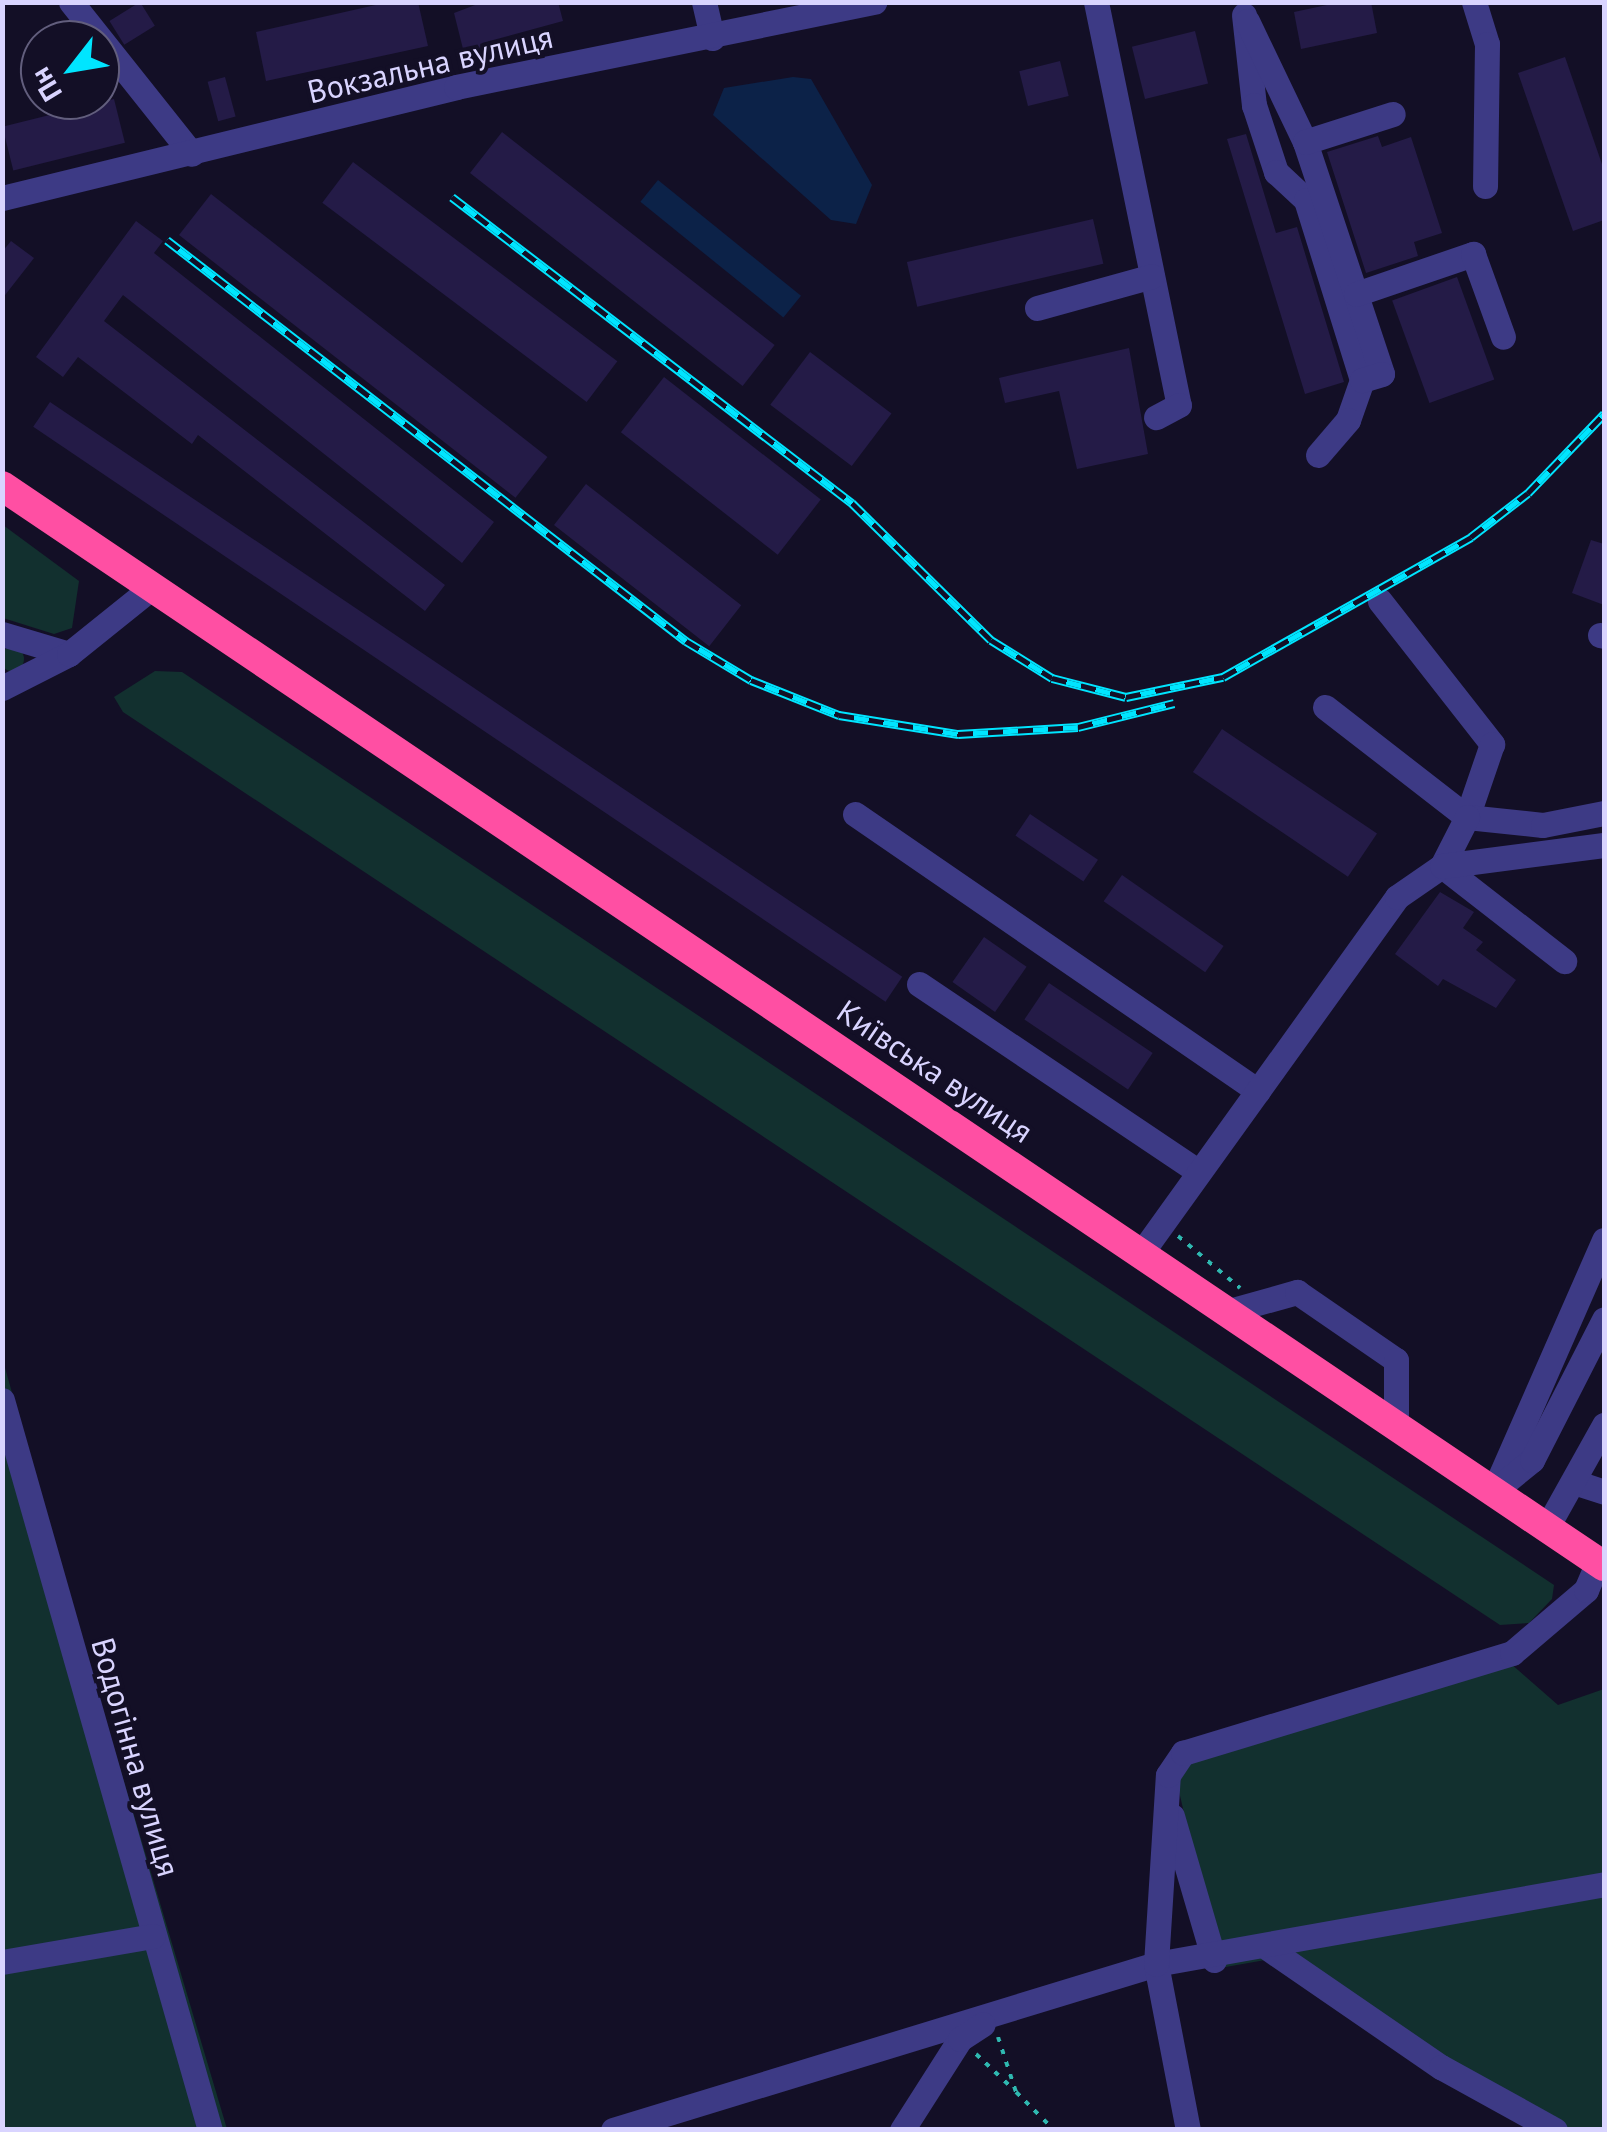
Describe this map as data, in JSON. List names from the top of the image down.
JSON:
{
  "streets": {
    "highway": ["Київська вулиця"],
    "street": ["Вокзальна вулиця", "Водогінна вулиця"]
  },
  "north": "bottom left"
}
